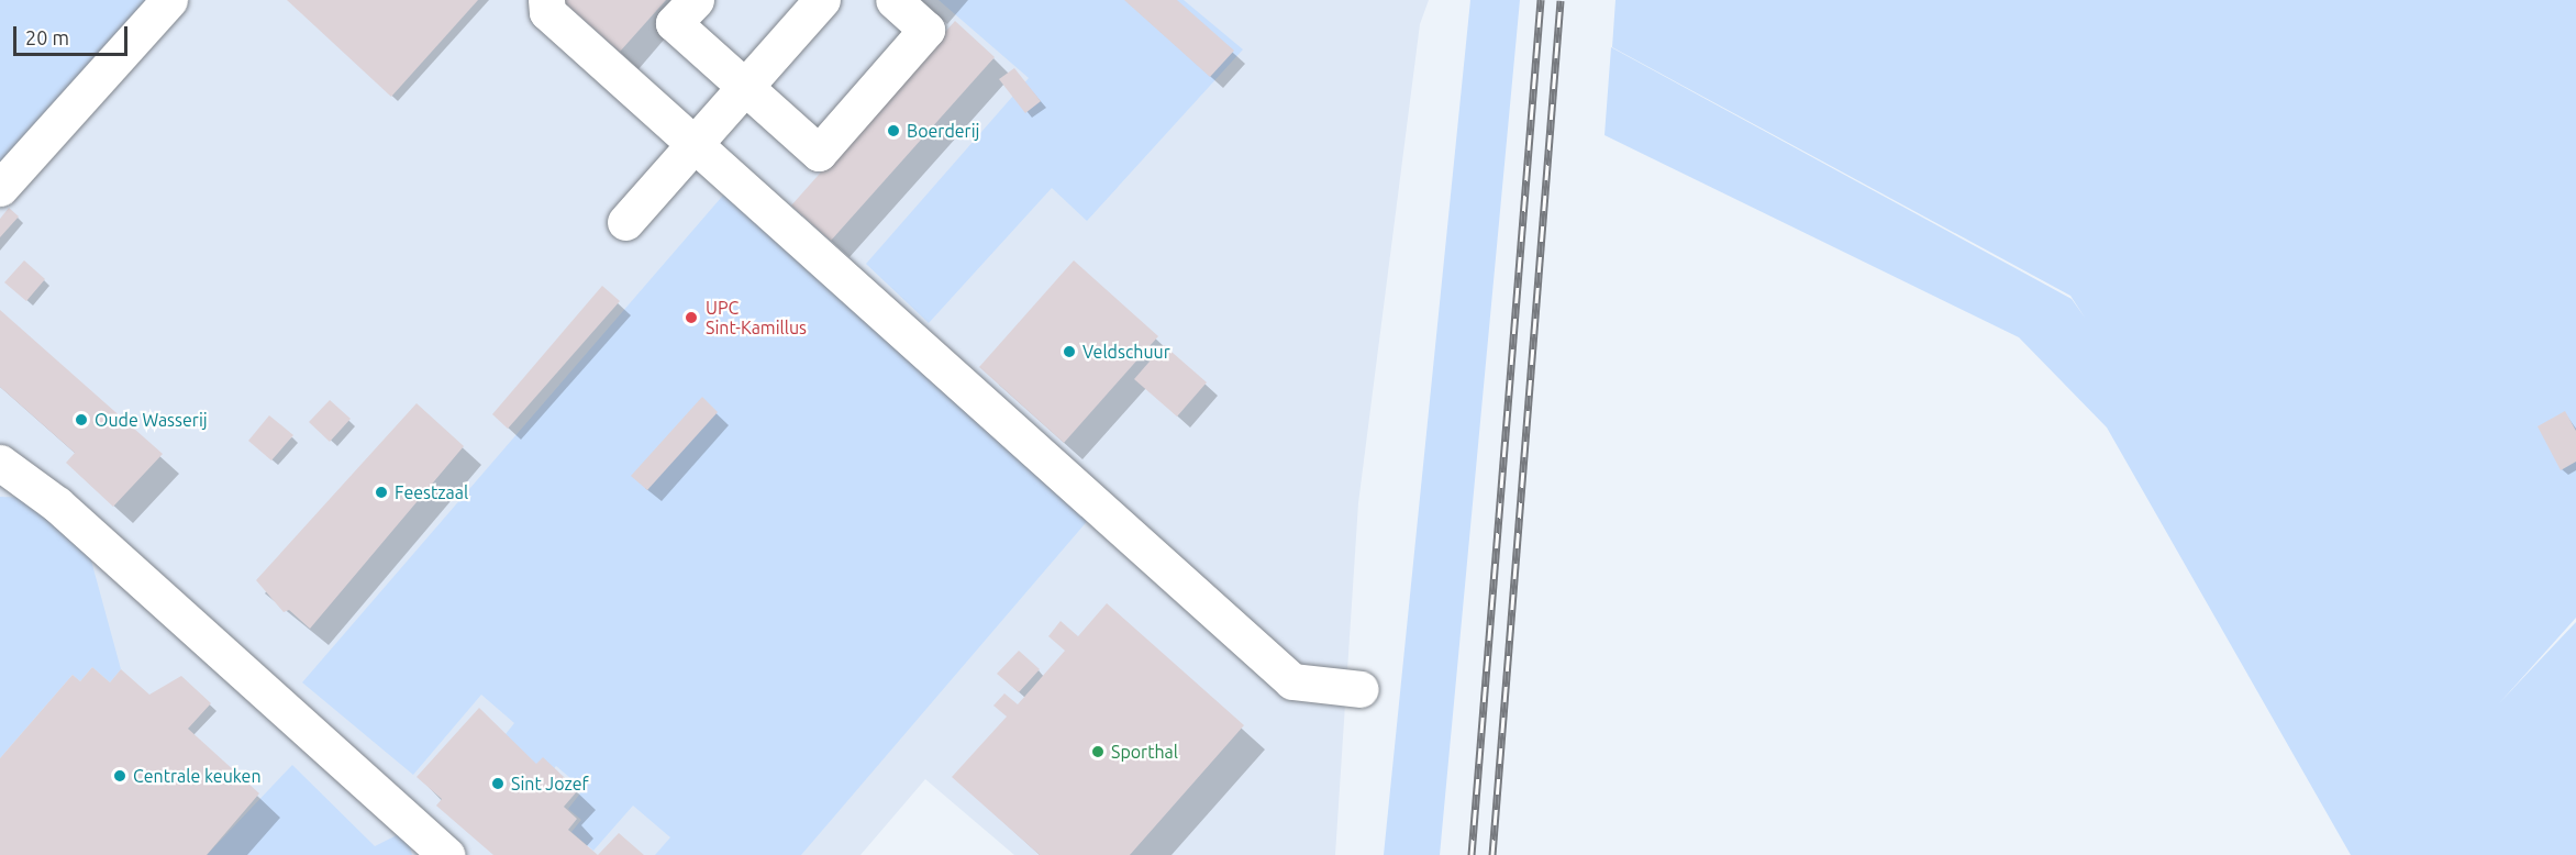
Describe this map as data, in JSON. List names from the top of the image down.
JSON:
{
  "places": [
    "Boerderij",
    "UPC Sint-Kamillus",
    "Veldschuur",
    "Oude Wasserij",
    "Feestzaal",
    "Sporthal",
    "Centrale keuken",
    "Sint Jozef"
  ],
  "scale_bar": "20 m"
}
